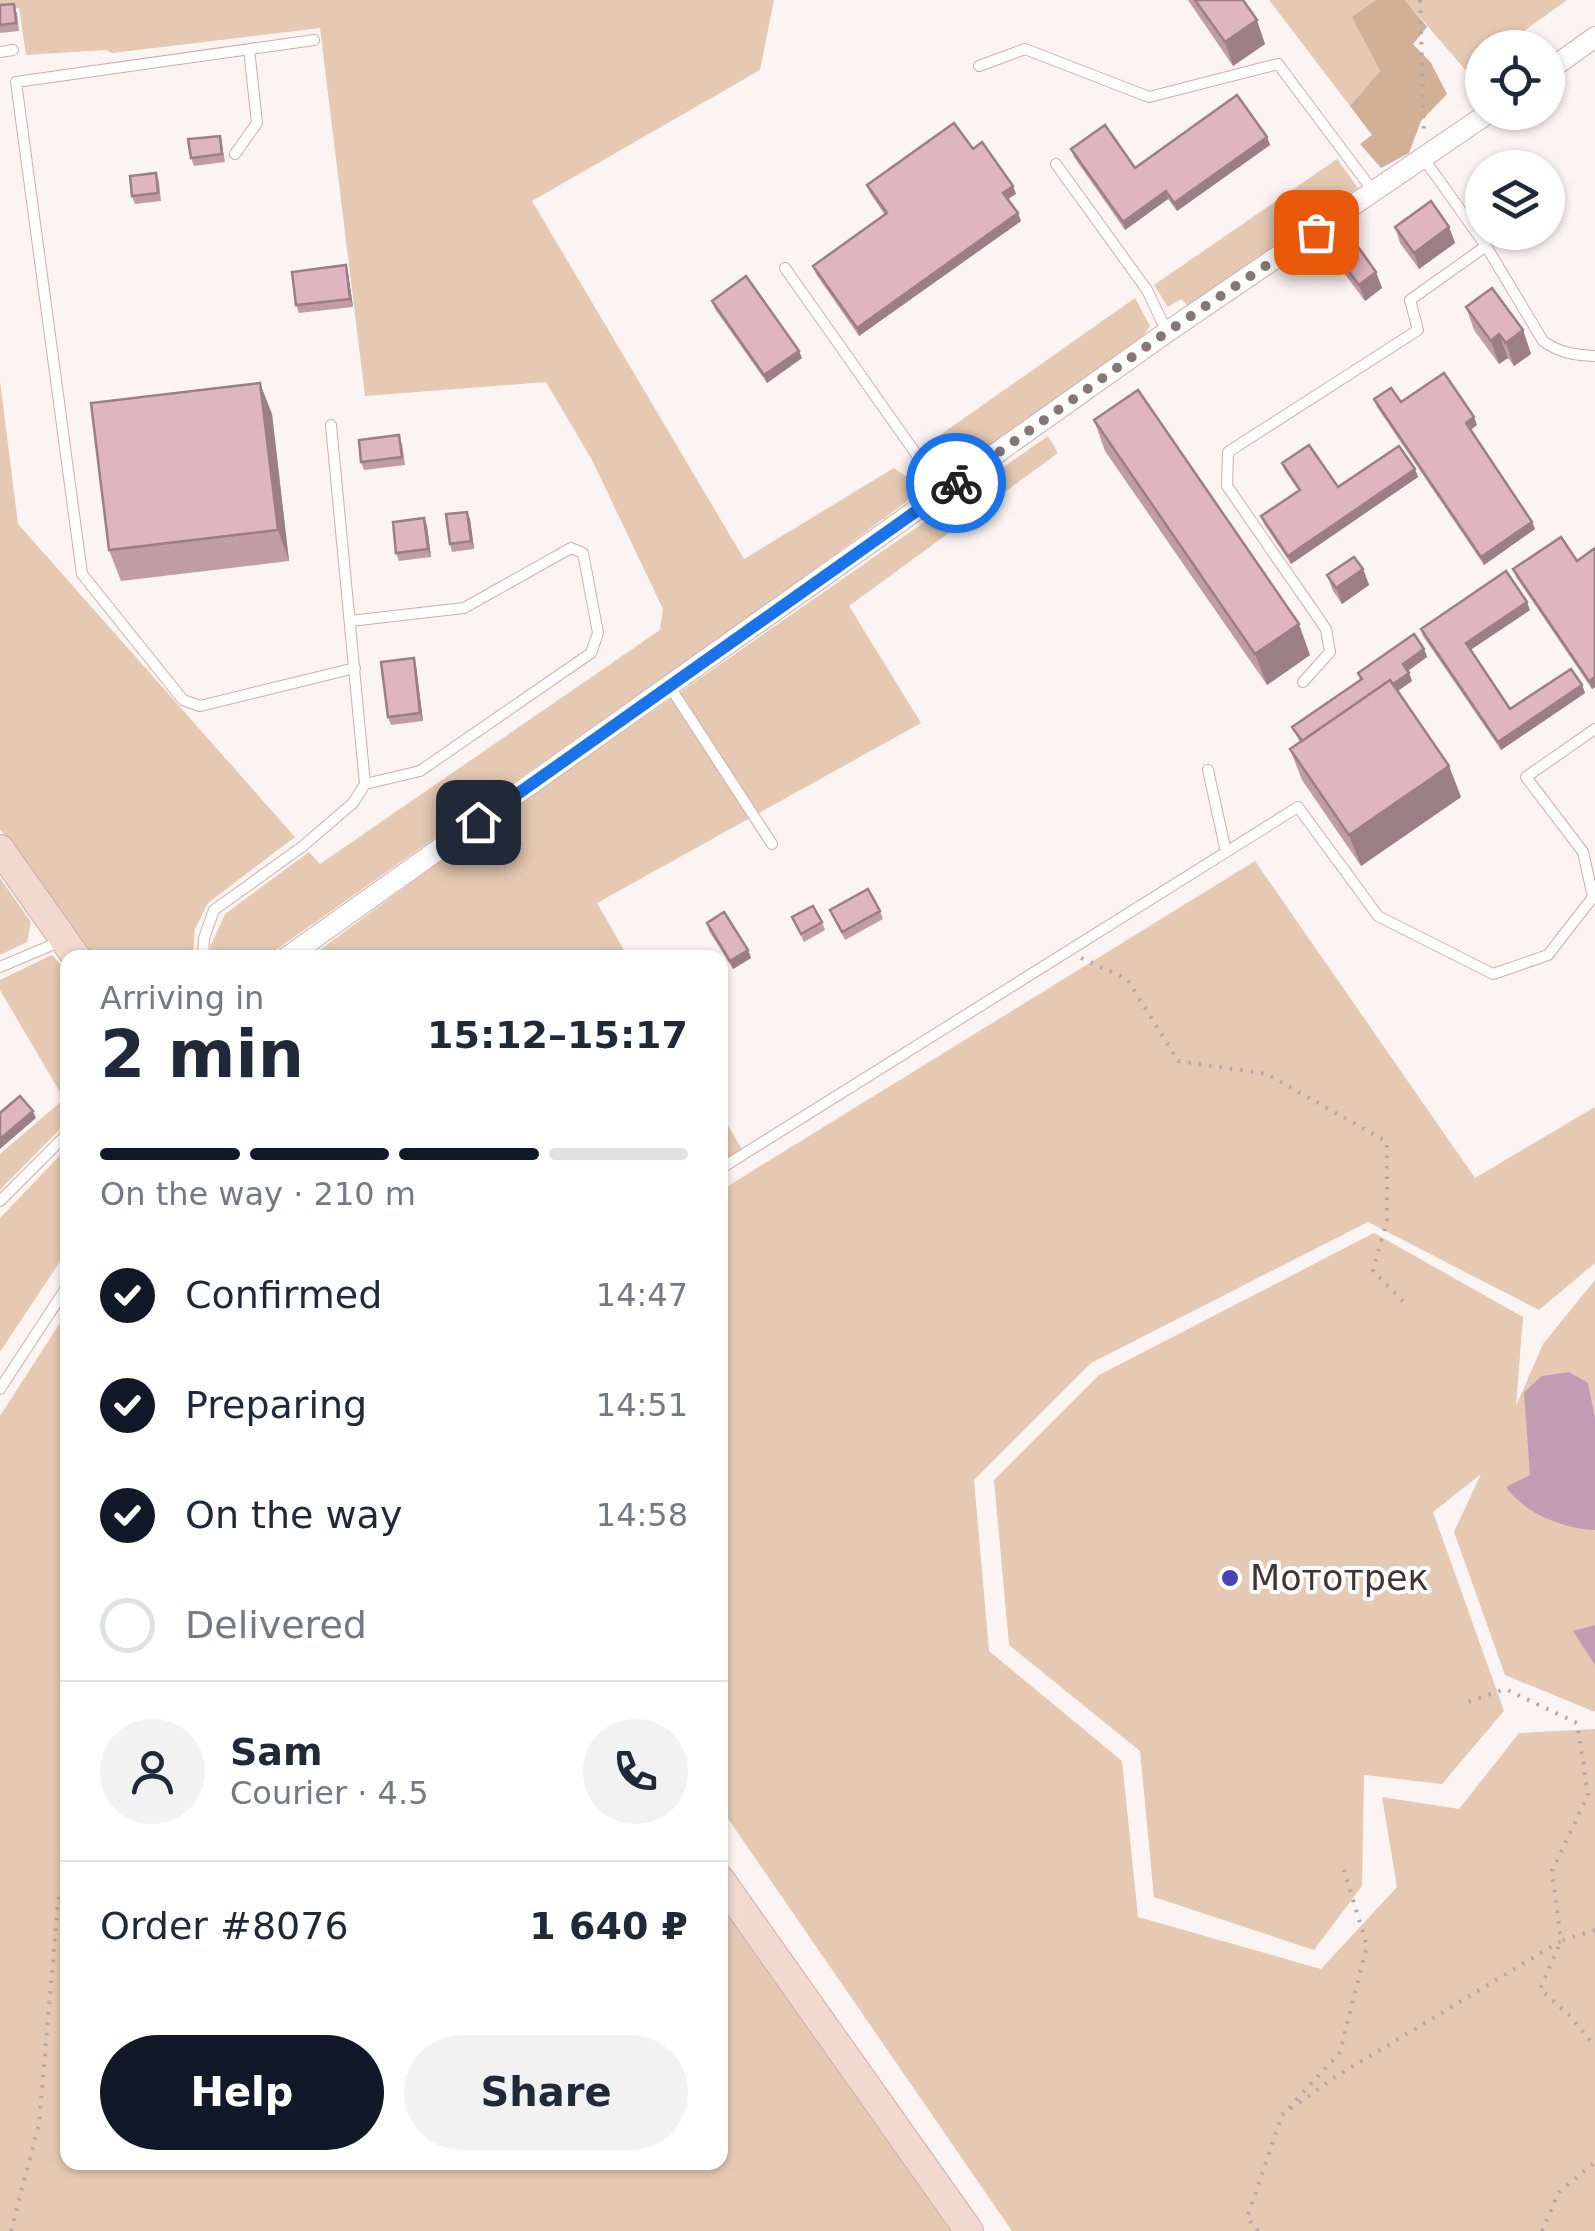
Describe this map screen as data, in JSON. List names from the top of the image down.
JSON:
{
  "places": ["Мототрек"],
  "page": {
    "heading": ["2 min", "Arriving in", "15:12–15:17"],
    "panel": [
      "Sam",
      "Courier · 4.5",
      "Order #8076",
      "1 640 ₽"
    ],
    "bar": "On the way · 210 m",
    "list": [
      ["Confirmed", "14:47"],
      ["Preparing", "14:51"],
      ["On the way", "14:58"],
      "Delivered"
    ],
    "buttons": ["Help", "Share"]
  }
}
